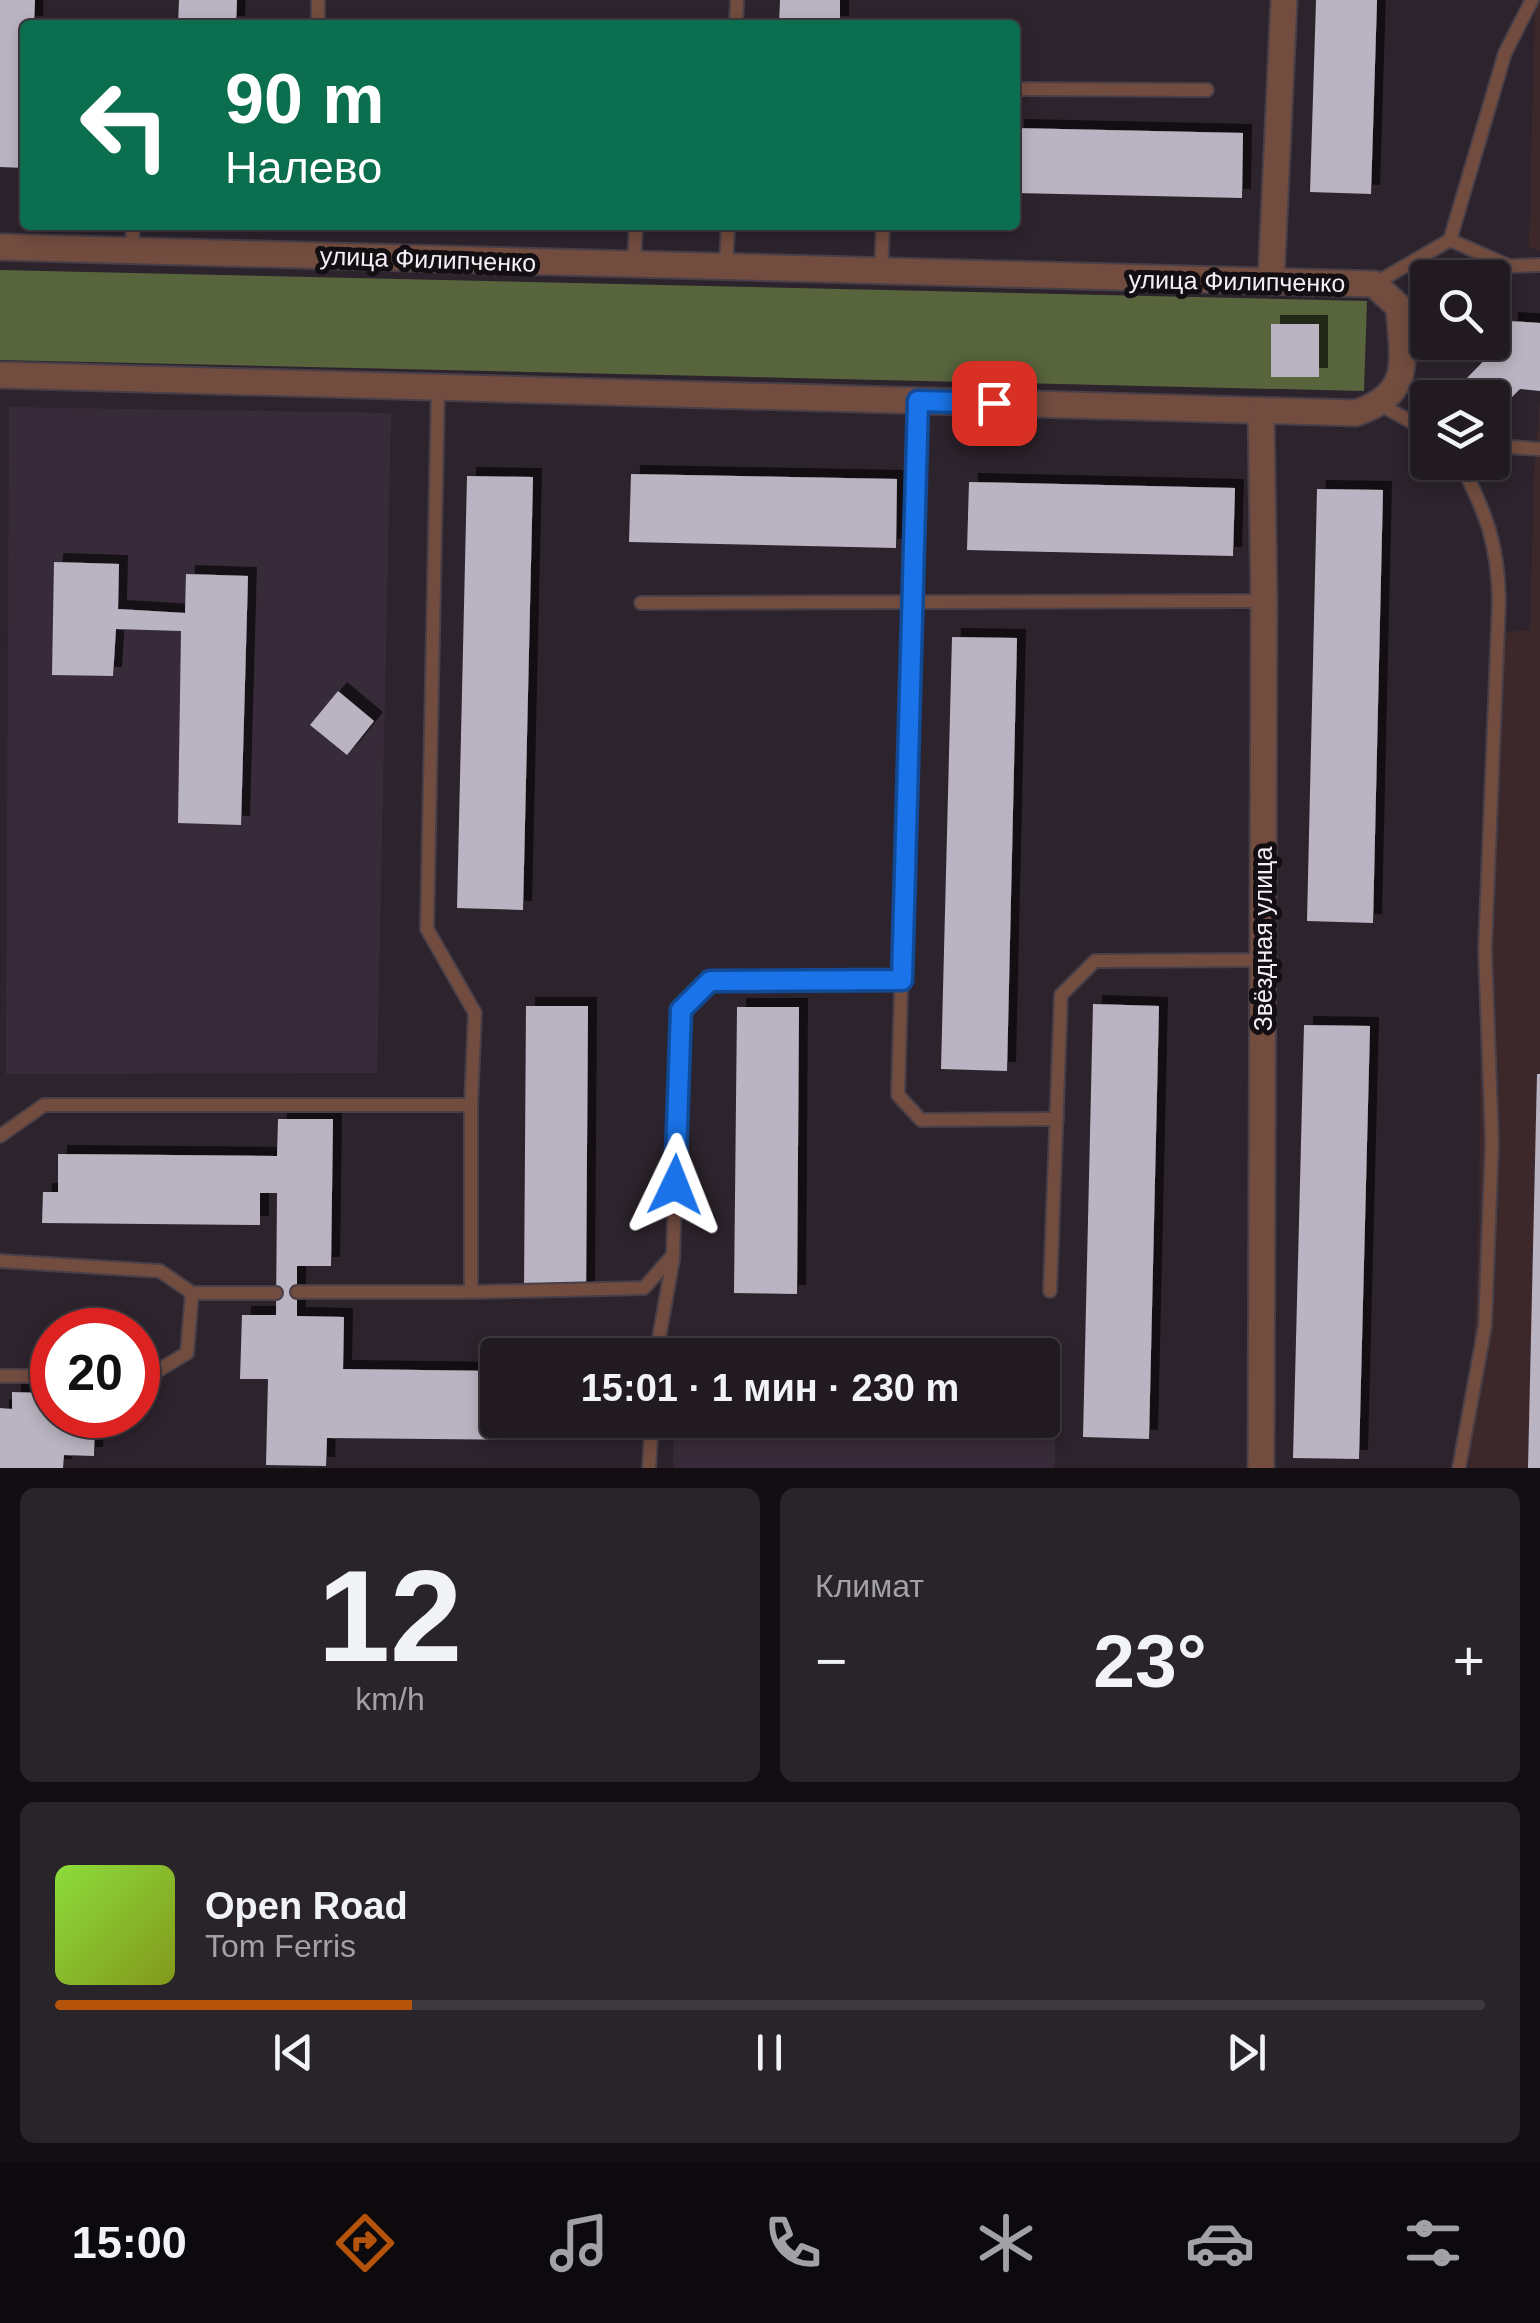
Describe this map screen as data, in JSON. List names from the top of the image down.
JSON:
{
  "streets": {
    "street": ["улица Филипченко", "Звёздная улица"]
  },
  "page": {
    "turn": ["90 m", "Налево"],
    "limit": "20",
    "trip": "15:01 · 1 мин · 230 m",
    "tile": [
      ["12", "km/h"],
      "Климат"
    ],
    "heat": ["−", "23°", "+"],
    "song": ["Open Road", "Tom Ferris"],
    "tabs": "15:00"
  }
}
